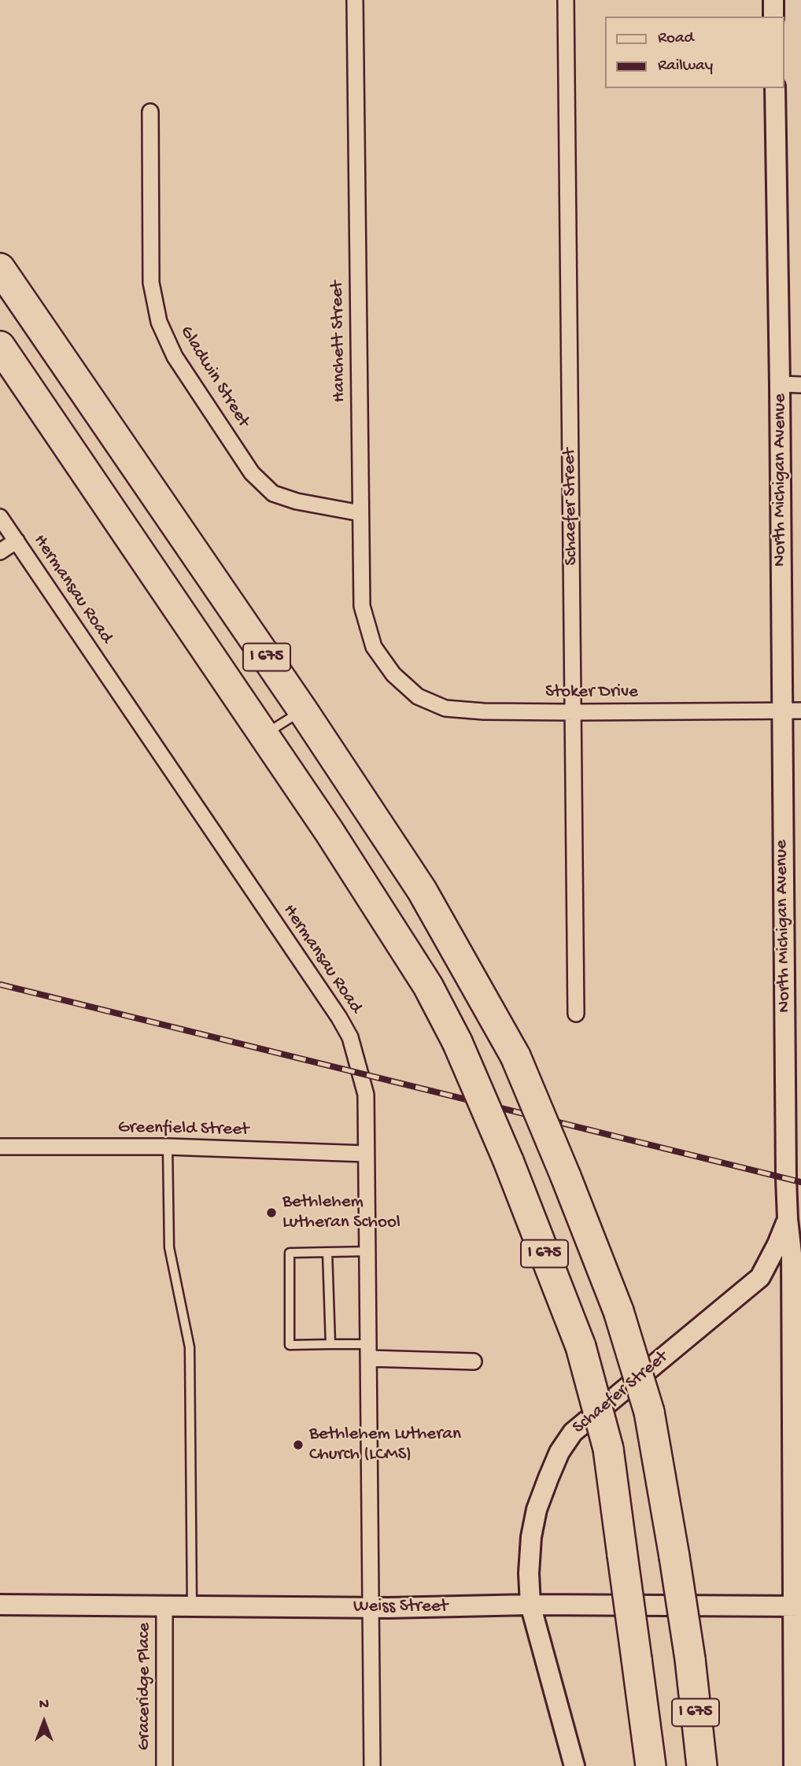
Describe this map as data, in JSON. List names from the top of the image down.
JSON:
{
  "streets": {
    "highway": ["I 675"],
    "street": [
      "Hanchett Street",
      "Gladwin Street",
      "North Michigan Avenue",
      "Schaefer Street",
      "Hermansau Road",
      "Stoker Drive",
      "Greenfield Street",
      "Weiss Street",
      "Graceridge Place"
    ]
  },
  "crossings": [
    ["Hanchett Street", "Gladwin Street"],
    ["Hanchett Street", "Stoker Drive"],
    ["North Michigan Avenue", "Schaefer Street"],
    ["North Michigan Avenue", "Stoker Drive"],
    ["North Michigan Avenue", "Weiss Street"],
    ["Schaefer Street", "Stoker Drive"],
    ["Schaefer Street", "Weiss Street"],
    ["Hermansau Road", "Greenfield Street"],
    ["Hermansau Road", "Weiss Street"],
    ["Weiss Street", "Graceridge Place"]
  ],
  "places": ["Bethlehem Lutheran School", "Bethlehem Lutheran Church (LCMS)"],
  "legend": ["Road", "Railway"],
  "north": "top"
}
